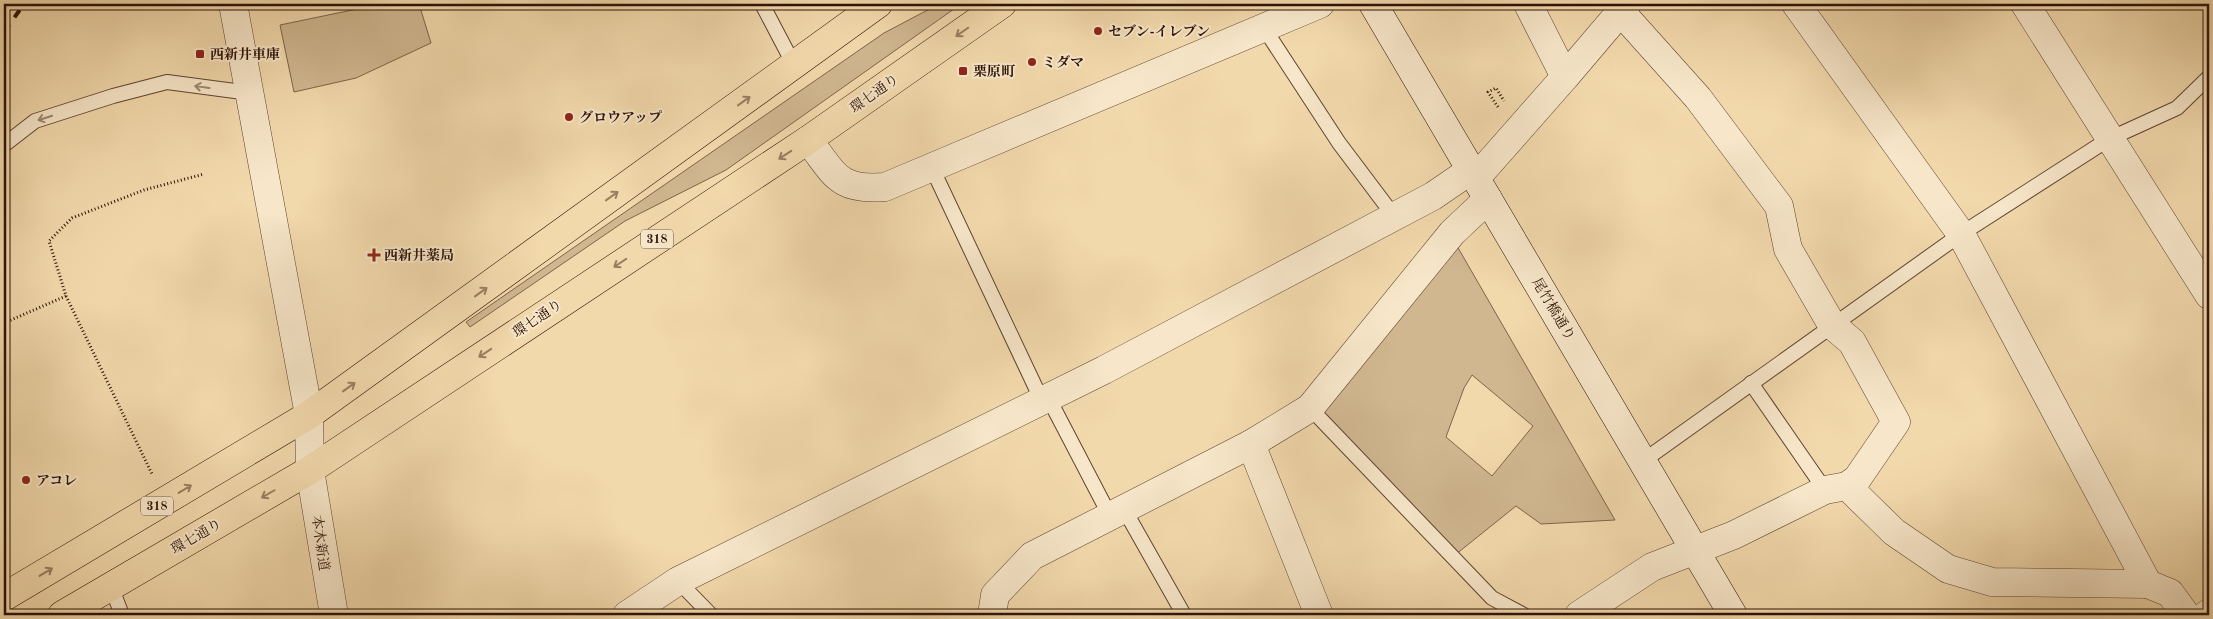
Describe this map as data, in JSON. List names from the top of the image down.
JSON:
{
  "streets": {
    "main road": ["環七通り", "318"],
    "street": ["尾竹橋通り", "本木新道"]
  },
  "crossings": [
    ["環七通り", "本木新道"],
    ["318", "本木新道"]
  ],
  "places": {
    "other": [
      "セブン-イレブン",
      "ミダマ",
      "グロウアップ",
      "アコレ"
    ],
    "transit": ["西新井車庫", "栗原町"],
    "health": ["西新井薬局"]
  }
}
